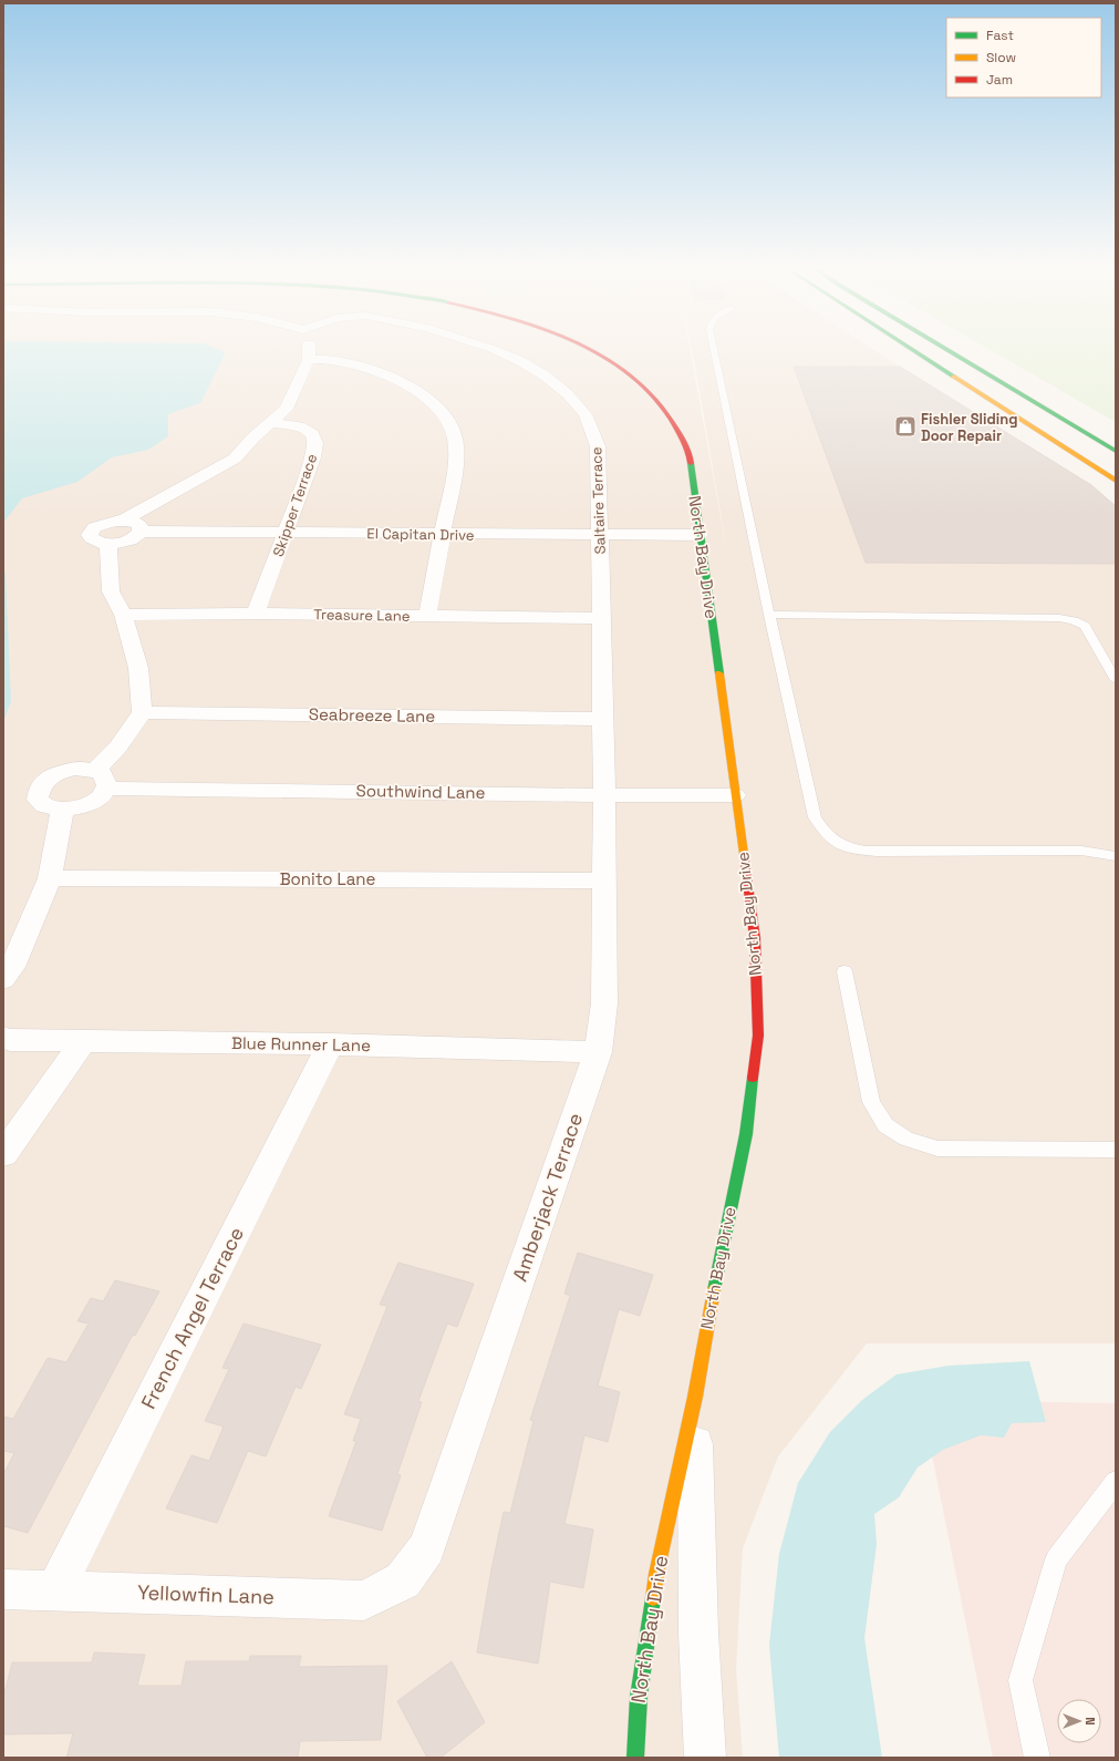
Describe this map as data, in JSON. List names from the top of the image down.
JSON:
{
  "streets": {
    "street": [
      "Saltaire Terrace",
      "Skipper Terrace",
      "El Capitan Drive",
      "North Bay Drive",
      "Treasure Lane",
      "Seabreeze Lane",
      "Southwind Lane",
      "Bonito Lane",
      "Blue Runner Lane",
      "Amberjack Terrace",
      "French Angel Terrace",
      "Yellowfin Lane"
    ]
  },
  "crossings": [
    ["Saltaire Terrace", "El Capitan Drive"],
    ["Saltaire Terrace", "Treasure Lane"],
    ["Saltaire Terrace", "Seabreeze Lane"],
    ["Saltaire Terrace", "Southwind Lane"],
    ["Saltaire Terrace", "Amberjack Terrace"],
    ["Skipper Terrace", "El Capitan Drive"],
    ["Skipper Terrace", "Treasure Lane"],
    ["El Capitan Drive", "North Bay Drive"],
    ["North Bay Drive", "Southwind Lane"],
    ["Southwind Lane", "Amberjack Terrace"],
    ["Bonito Lane", "Amberjack Terrace"],
    ["Blue Runner Lane", "Amberjack Terrace"],
    ["Blue Runner Lane", "French Angel Terrace"],
    ["Amberjack Terrace", "Yellowfin Lane"],
    ["French Angel Terrace", "Yellowfin Lane"]
  ],
  "places": {
    "shop": ["Fishler Sliding Door Repair"]
  },
  "legend": ["Fast", "Slow", "Jam"],
  "north": "right"
}
